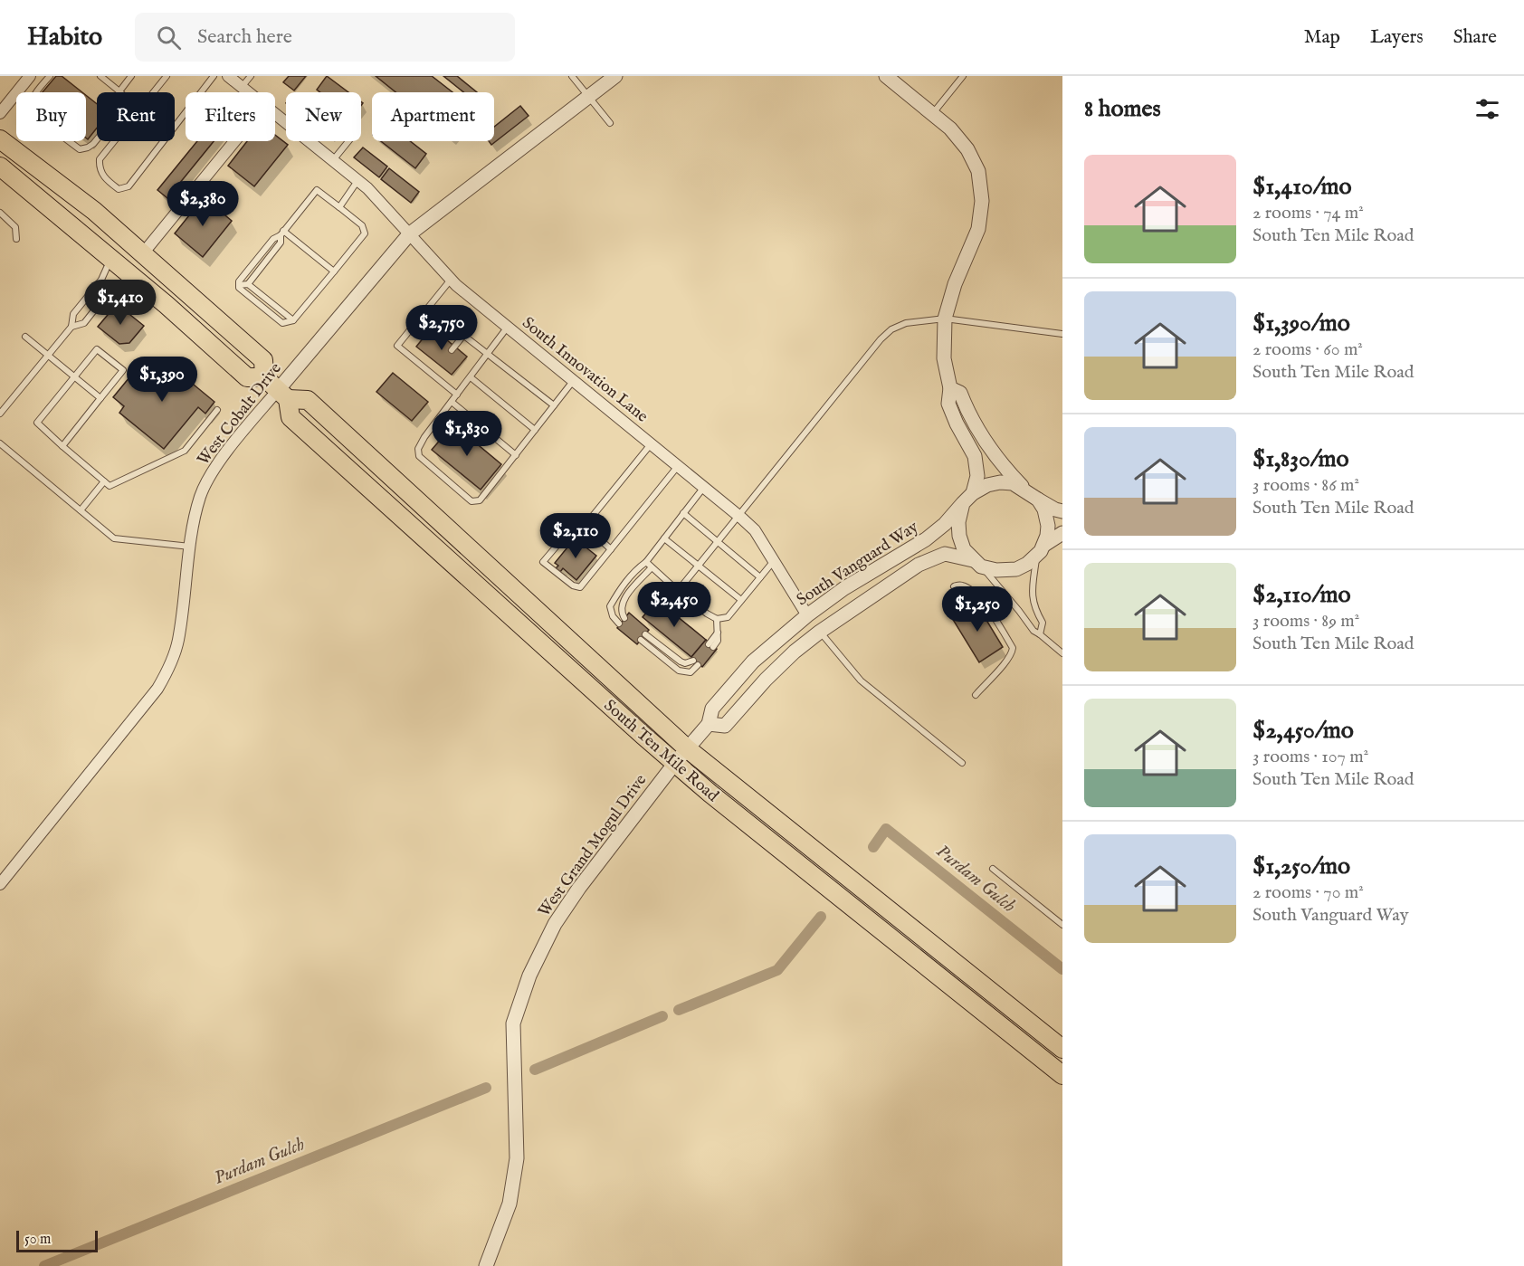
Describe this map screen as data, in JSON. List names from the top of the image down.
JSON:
{
  "streets": {
    "main road": ["South Ten Mile Road"],
    "street": [
      "South Innovation Lane",
      "West Cobalt Drive",
      "South Vanguard Way",
      "West Grand Mogul Drive"
    ]
  },
  "crossings": [
    ["South Innovation Lane", "West Cobalt Drive"],
    ["South Innovation Lane", "South Vanguard Way"],
    ["West Cobalt Drive", "South Ten Mile Road"],
    ["South Vanguard Way", "South Ten Mile Road"],
    ["South Vanguard Way", "West Grand Mogul Drive"],
    ["South Ten Mile Road", "West Grand Mogul Drive"]
  ],
  "water": ["Purdam Gulch"],
  "scale_bar": "50 m",
  "page": {
    "header": "Habito",
    "search": "Search here",
    "nav": ["Map", "Layers", "Share"],
    "heading": "8 homes",
    "chip": [
      "Buy",
      "Rent",
      "Filters",
      "New",
      "Apartment"
    ],
    "list": [
      {
        "name": "$1,410/mo",
        "note": "2 rooms · 74 m² · South Ten Mile Road"
      },
      {
        "name": "$1,390/mo",
        "note": "2 rooms · 60 m² · South Ten Mile Road"
      },
      {
        "name": "$1,830/mo",
        "note": "3 rooms · 86 m² · South Ten Mile Road"
      },
      {
        "name": "$2,110/mo",
        "note": "3 rooms · 89 m² · South Ten Mile Road"
      },
      {
        "name": "$2,450/mo",
        "note": "3 rooms · 107 m² · South Ten Mile Road"
      },
      {
        "name": "$1,250/mo",
        "note": "2 rooms · 70 m² · South Vanguard Way"
      }
    ],
    "price": [
      "$2,380",
      "$1,410",
      "$2,750",
      "$1,390",
      "$1,830",
      "$2,110",
      "$2,450",
      "$1,250"
    ],
    "scale": "50 m"
  }
}
